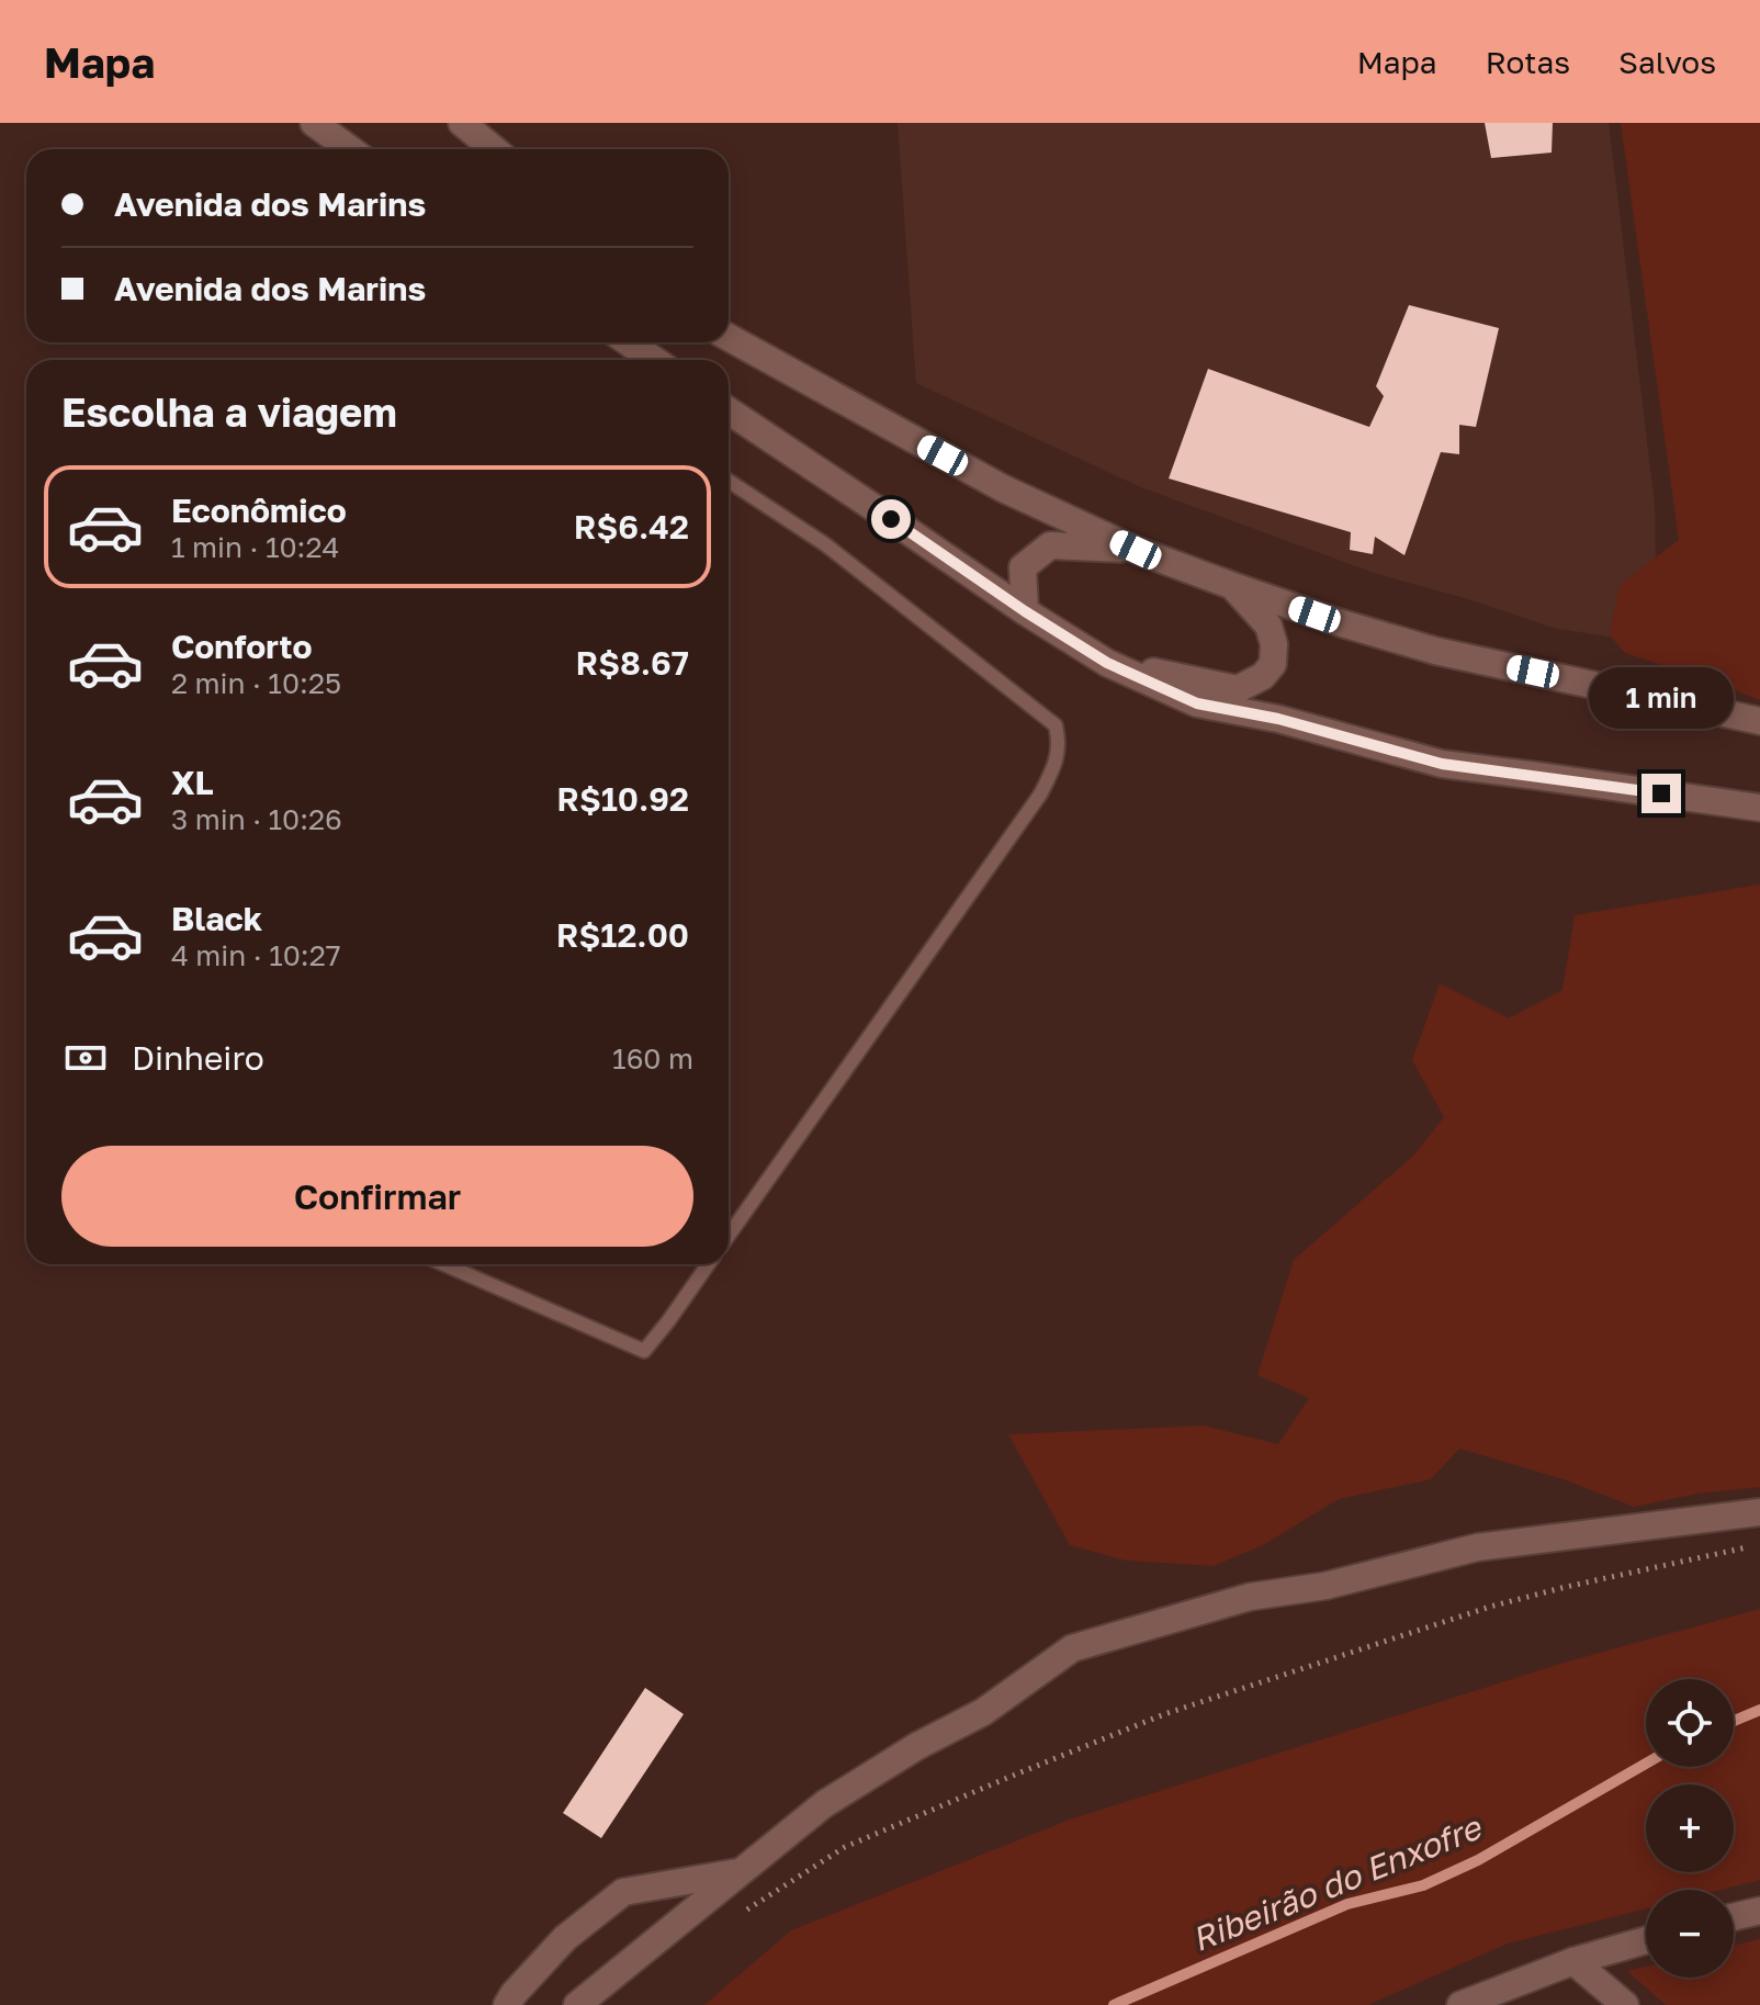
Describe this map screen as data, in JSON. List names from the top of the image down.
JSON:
{
  "water": ["Ribeirão do Enxofre"],
  "page": {
    "header": "Mapa",
    "nav": ["Mapa", "Rotas", "Salvos"],
    "banner": ["Avenida dos Marins", "Avenida dos Marins"],
    "heading": "Escolha a viagem",
    "list": [
      {
        "name": "Econômico",
        "note": "1 min · 10:24",
        "value": "R$6.42"
      },
      {
        "name": "Conforto",
        "note": "2 min · 10:25",
        "value": "R$8.67"
      },
      {
        "name": "XL",
        "note": "3 min · 10:26",
        "value": "R$10.92"
      },
      {
        "name": "Black",
        "note": "4 min · 10:27",
        "value": "R$12.00"
      }
    ],
    "bubble": "1 min",
    "pay": ["Dinheiro", "160 m"],
    "buttons": "Confirmar",
    "map_buttons": ["+", "−"]
  }
}
